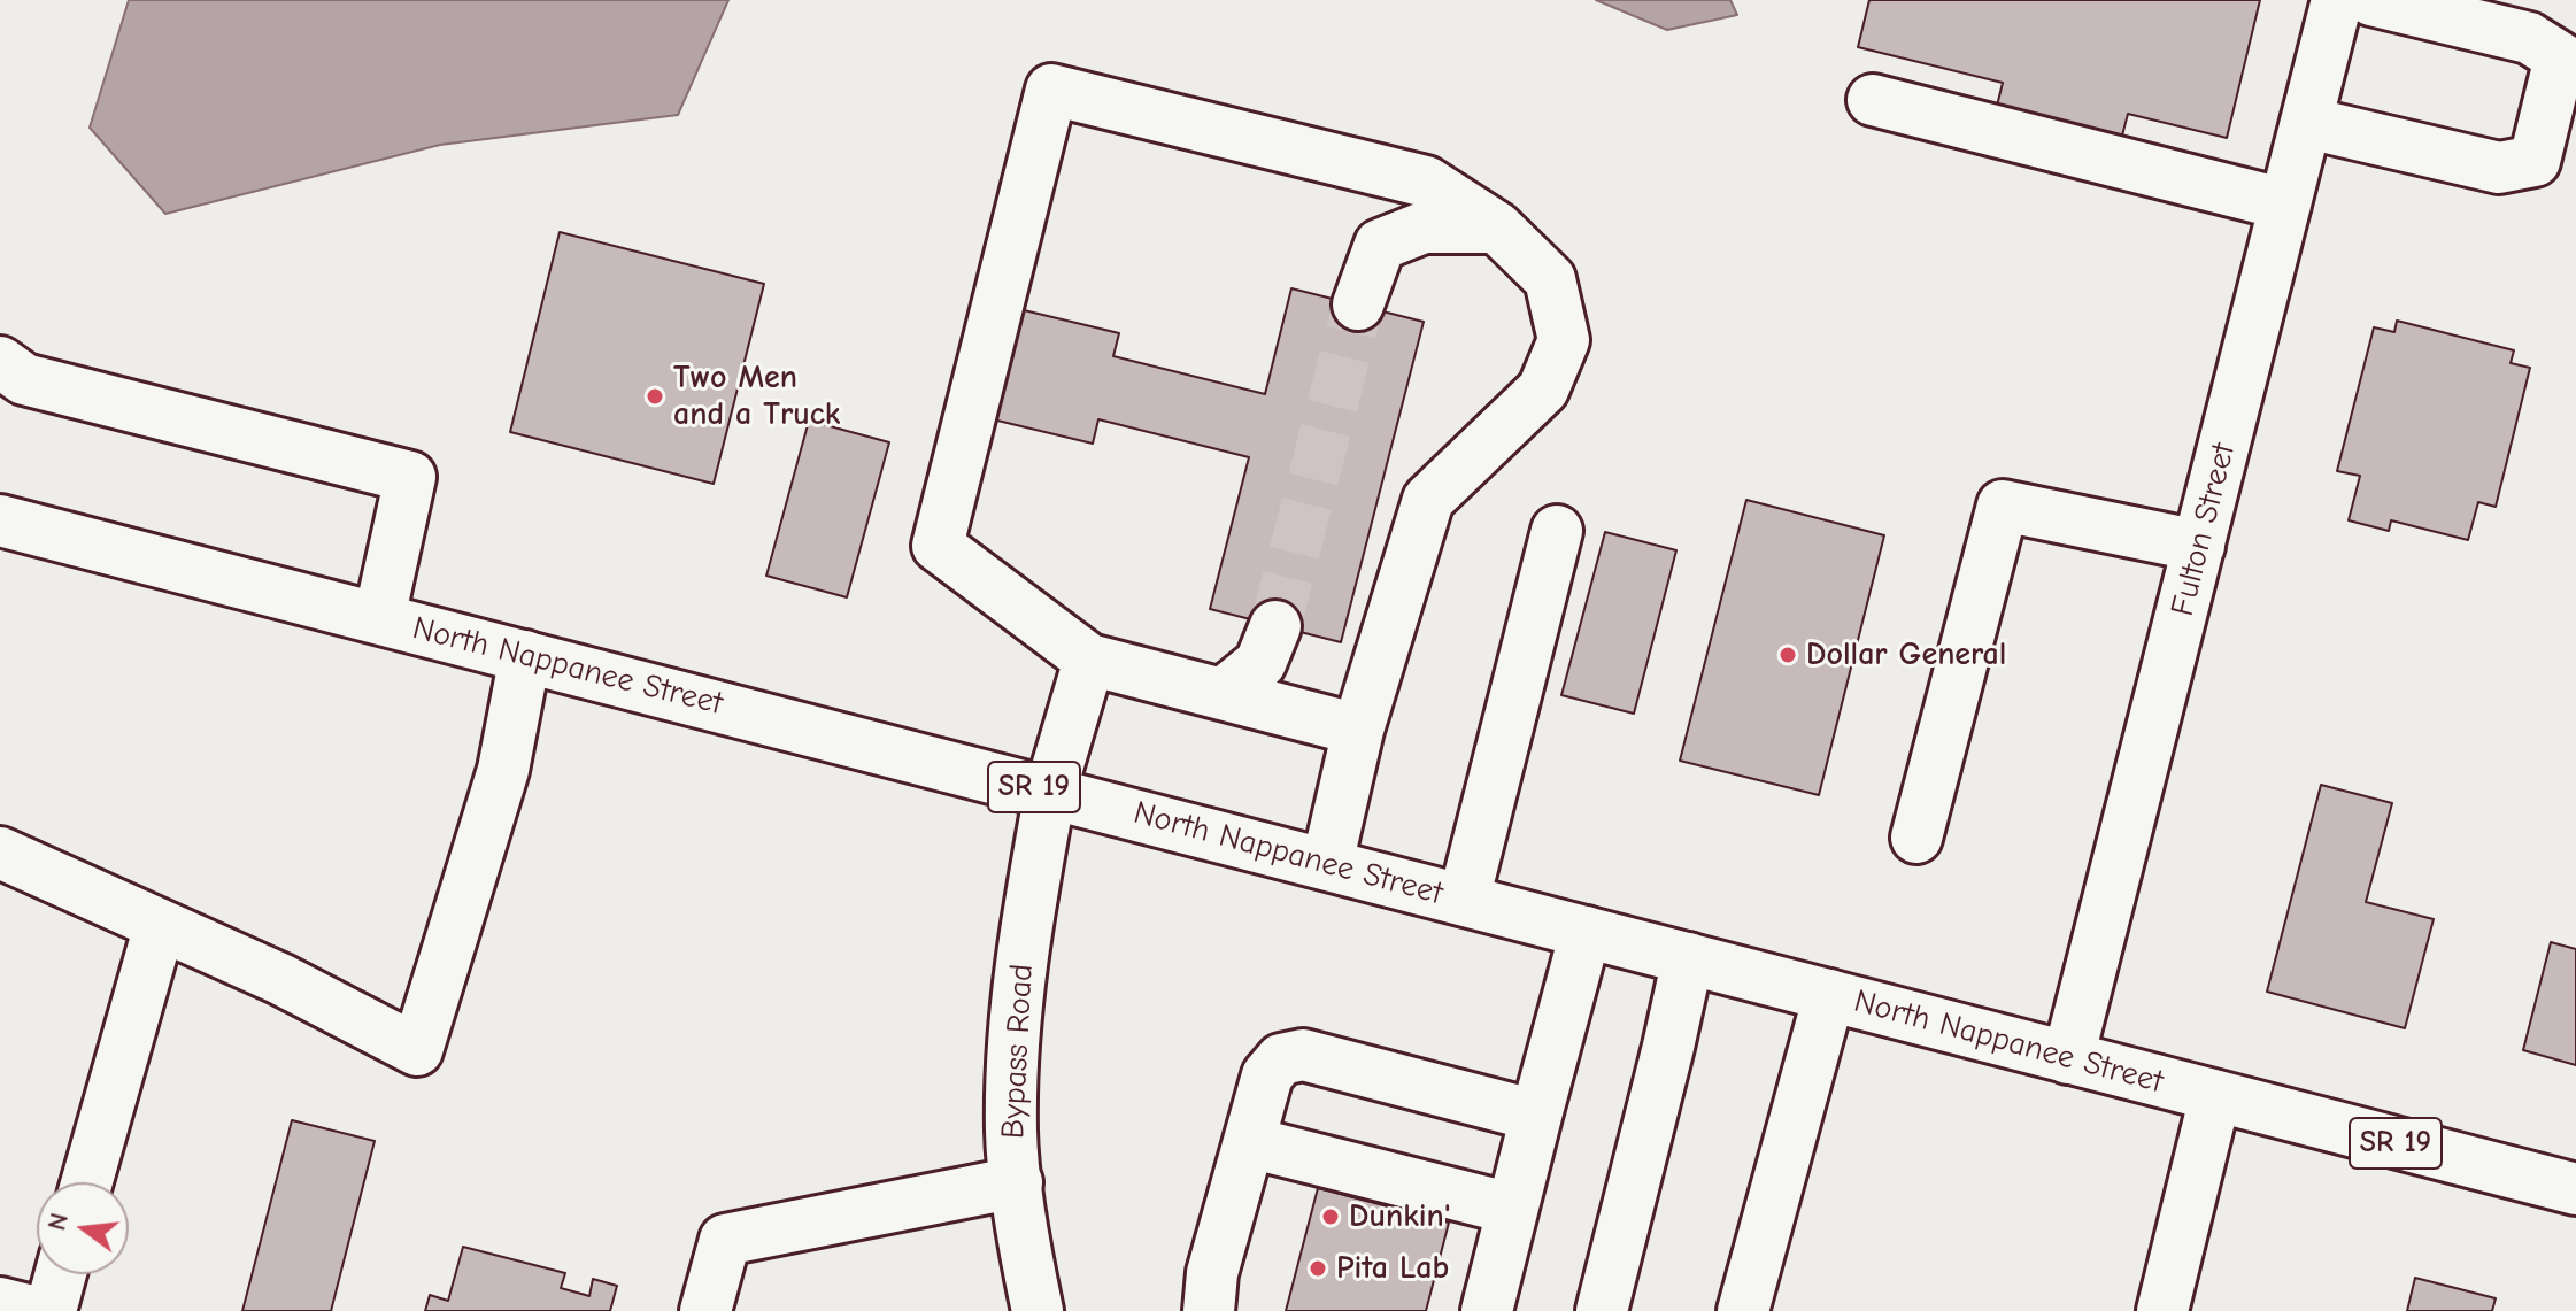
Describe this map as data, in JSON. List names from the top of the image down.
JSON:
{
  "streets": {
    "main road": [
      "Fulton Street",
      "North Nappanee Street",
      "SR 19",
      "Bypass Road"
    ]
  },
  "crossings": [
    ["Fulton Street", "North Nappanee Street"],
    ["North Nappanee Street", "Bypass Road"]
  ],
  "places": [
    "Two Men and a Truck",
    "Dollar General",
    "Dunkin'",
    "Pita Lab"
  ],
  "north": "left"
}
